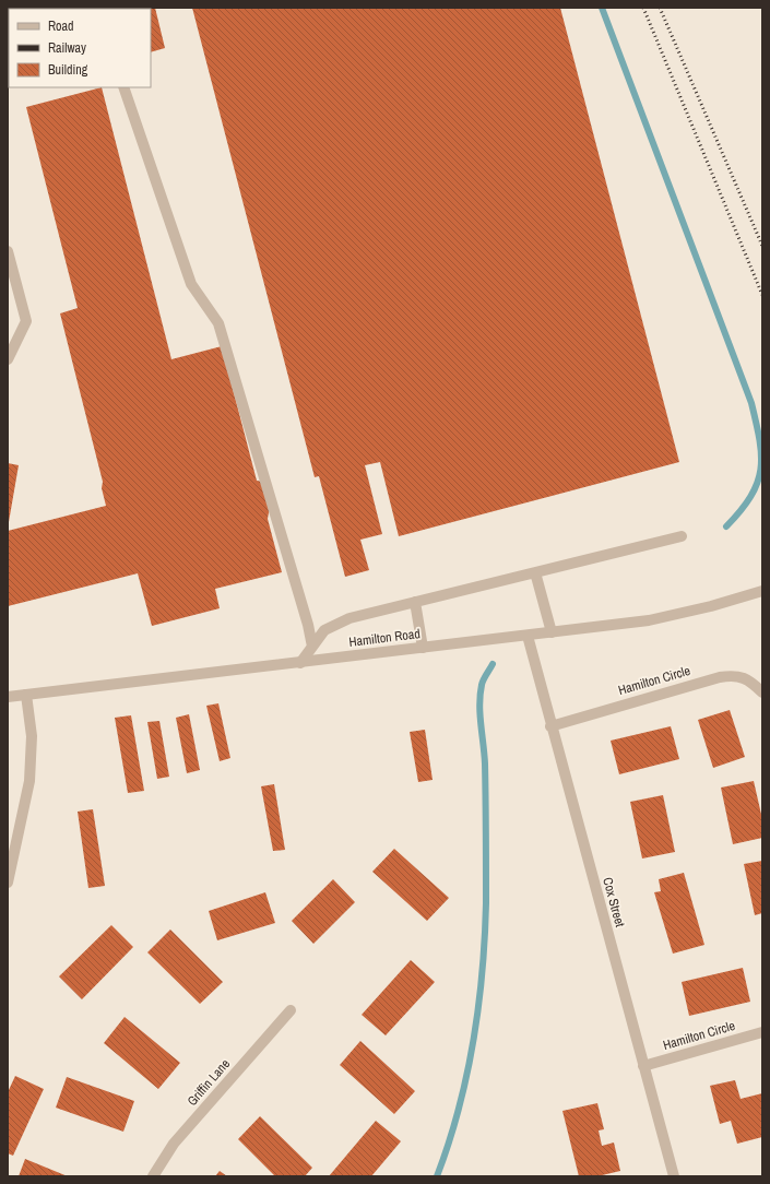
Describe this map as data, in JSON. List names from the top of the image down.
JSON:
{
  "streets": {
    "street": [
      "Hamilton Road",
      "Hamilton Circle",
      "Cox Street",
      "Griffin Lane"
    ]
  },
  "crossings": [
    ["Hamilton Road", "Cox Street"],
    ["Hamilton Circle", "Cox Street"]
  ],
  "legend": ["Road", "Railway", "Building"]
}
